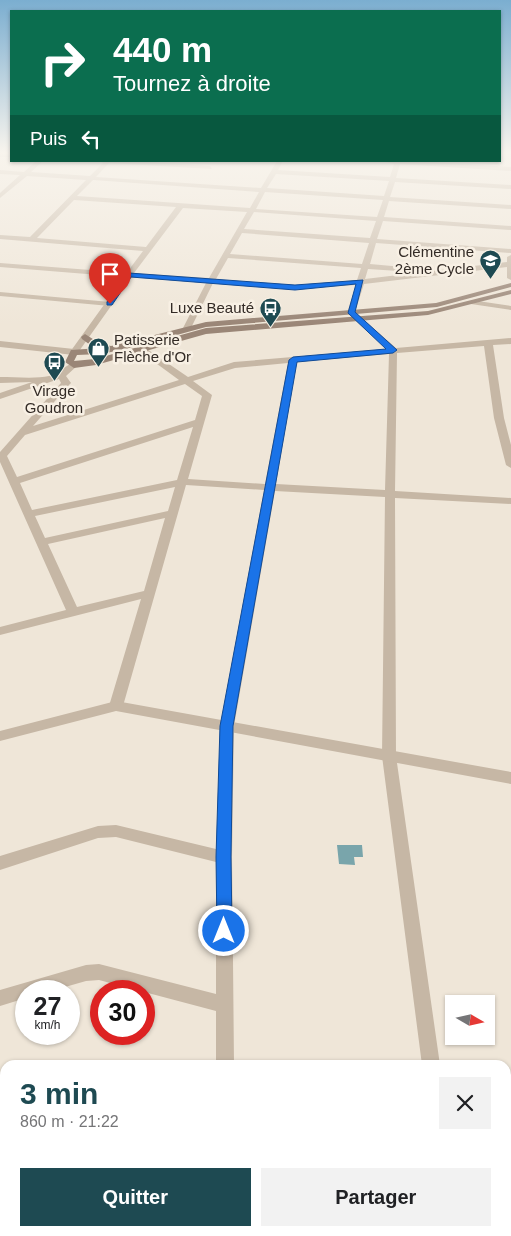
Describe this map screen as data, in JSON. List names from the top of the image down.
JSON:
{
  "places": {
    "school or university": ["Clémentine 2ème Cycle"],
    "bus stop": ["Luxe Beauté", "Virage Goudron"],
    "shop": ["Patisserie Flèche d'Or"]
  },
  "north": "right",
  "page": {
    "turn": ["440 m", "Tournez à droite"],
    "then": "Puis",
    "speed": "27 km/h",
    "limit": "30",
    "heading": ["3 min", "860 m · 21:22"],
    "buttons": ["Quitter", "Partager"]
  }
}
